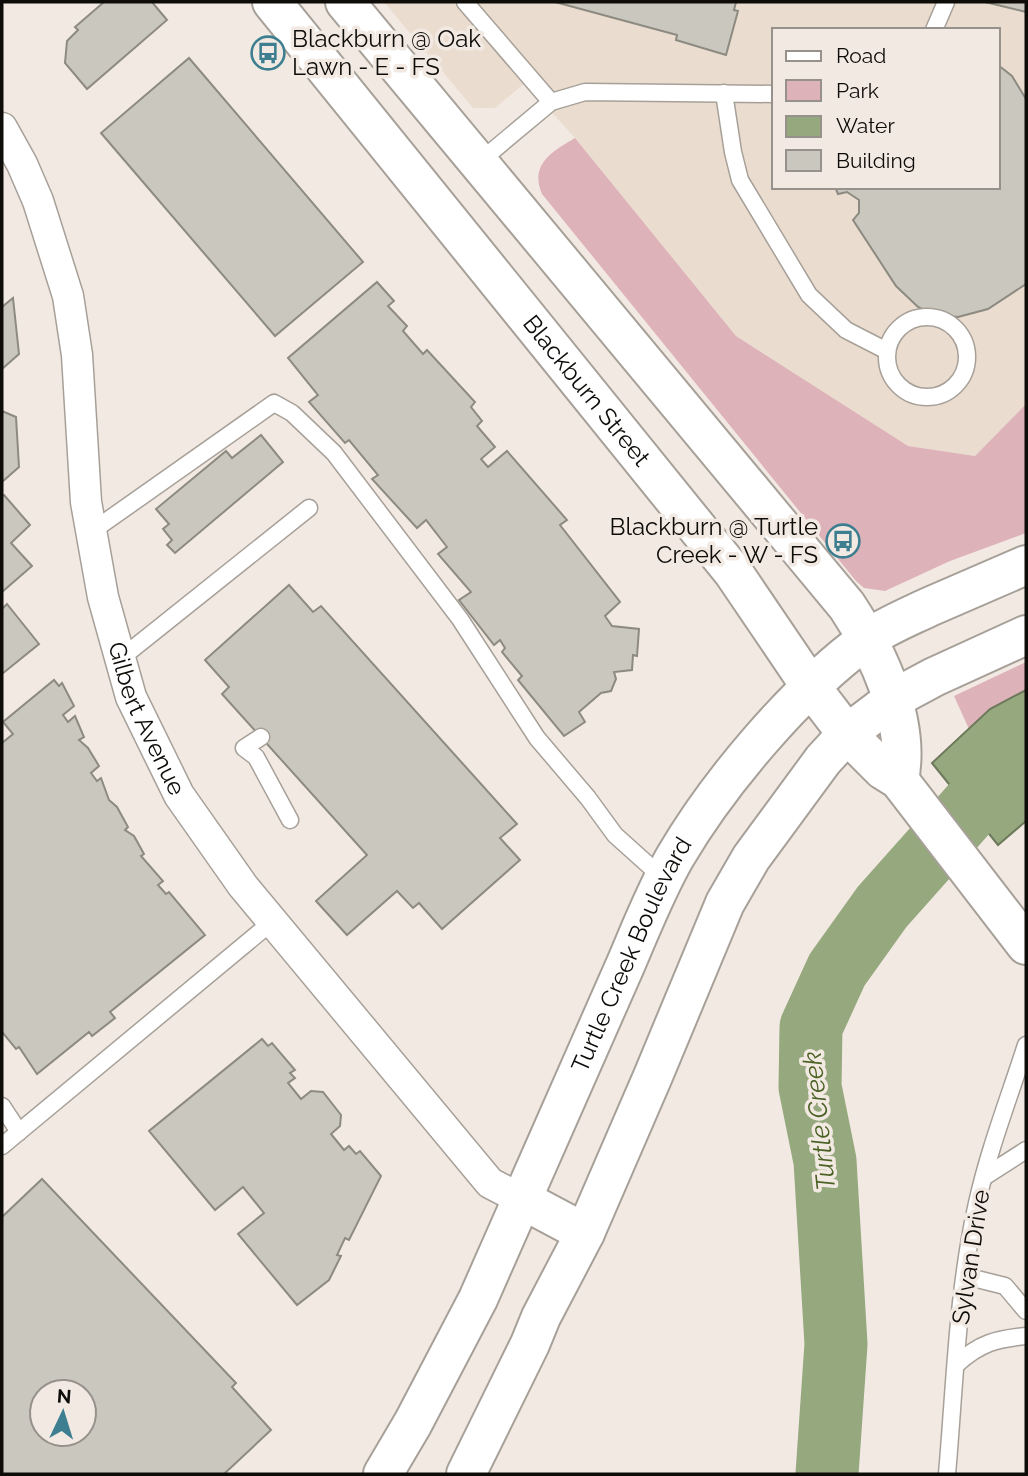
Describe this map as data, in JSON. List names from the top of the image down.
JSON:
{
  "streets": {
    "main road": ["Blackburn Street", "Turtle Creek Boulevard"],
    "street": ["Gilbert Avenue"],
    "lane": ["Sylvan Drive"]
  },
  "crossings": [
    ["Blackburn Street", "Turtle Creek Boulevard"],
    ["Gilbert Avenue", "Turtle Creek Boulevard"]
  ],
  "water": ["Turtle Creek"],
  "places": {
    "bus stop": ["Blackburn @ Oak Lawn - E - FS", "Blackburn @ Turtle Creek - W - FS"]
  },
  "legend": [
    "Road",
    "Park",
    "Water",
    "Building"
  ],
  "north": "top"
}
